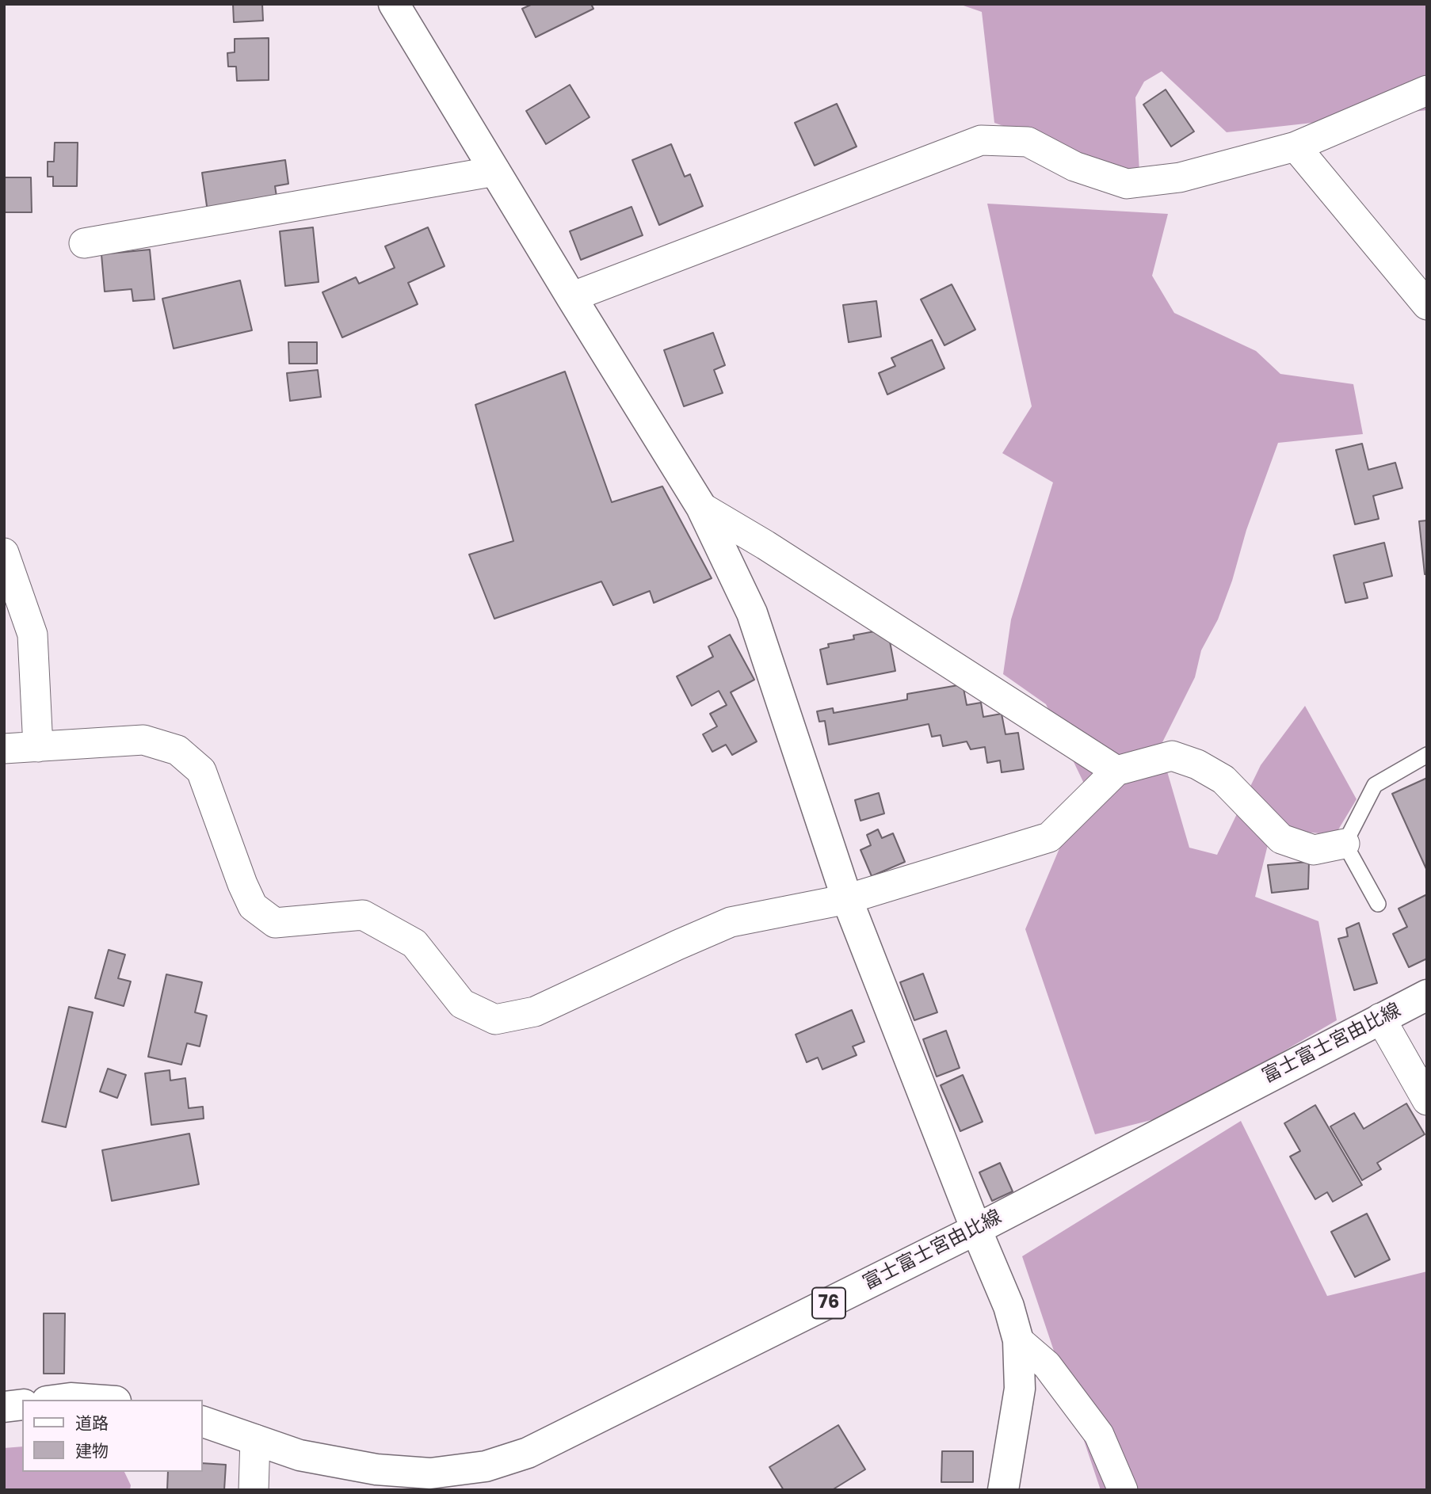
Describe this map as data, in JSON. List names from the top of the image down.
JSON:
{
  "streets": {
    "street": ["富士富士宮由比線", "76"]
  },
  "legend": ["道路", "建物"]
}
